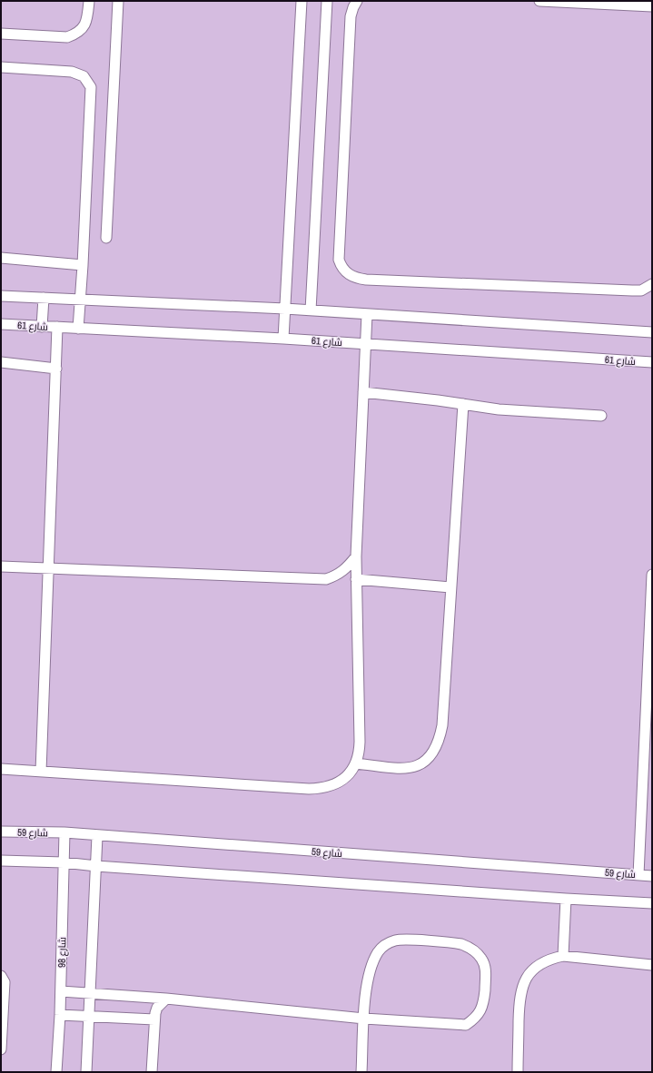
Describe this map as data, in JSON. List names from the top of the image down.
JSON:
{
  "streets": {
    "lane": ["شارع 61", "شارع 59", "شارع 98"]
  },
  "crossings": [
    ["شارع 59", "شارع 98"]
  ]
}
